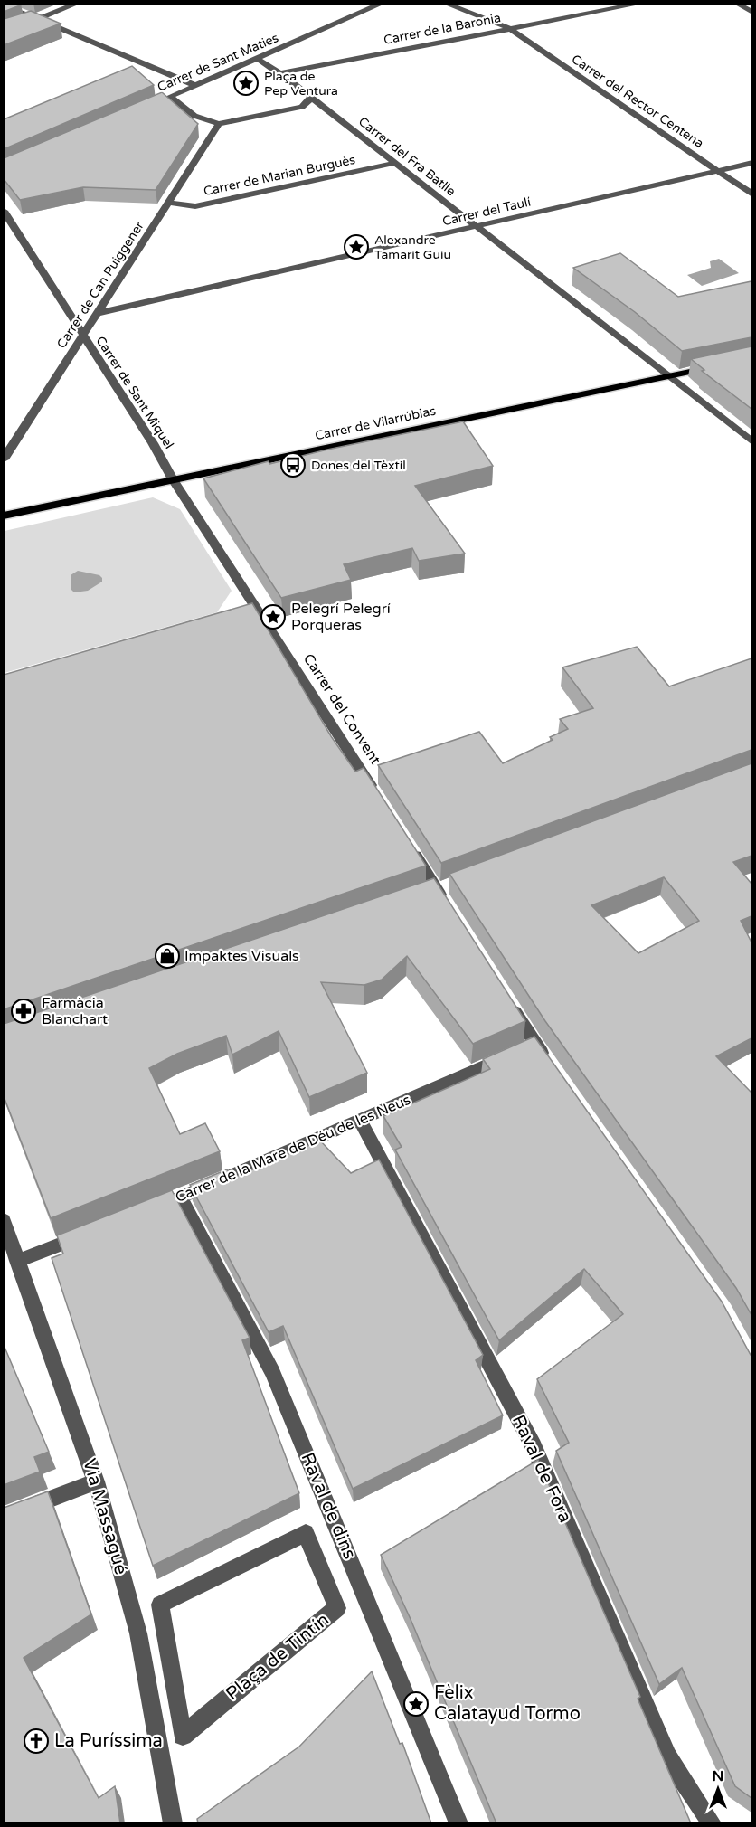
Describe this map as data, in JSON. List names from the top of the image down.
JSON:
{
  "streets": {
    "main road": ["Carrer de Vilarrúbias"],
    "street": [
      "Carrer de la Baronia",
      "Carrer de Sant Maties",
      "Carrer del Rector Centena",
      "Carrer del Fra Batlle",
      "Carrer de Marian Burguès",
      "Carrer del Taulí",
      "Carrer de Can Puiggener",
      "Carrer de Sant Miquel",
      "Carrer del Convent",
      "Carrer de la Mare de Déu de les Neus",
      "Raval de Fora",
      "Raval de dins",
      "Via Massagué",
      "Plaça de Tintín"
    ]
  },
  "crossings": [
    ["Carrer de la Baronia", "Carrer del Rector Centena"],
    ["Carrer de la Baronia", "Carrer del Fra Batlle"],
    ["Carrer de Sant Maties", "Carrer del Fra Batlle"],
    ["Carrer del Rector Centena", "Carrer del Taulí"],
    ["Carrer del Fra Batlle", "Carrer de Marian Burguès"],
    ["Carrer del Fra Batlle", "Carrer del Taulí"],
    ["Carrer del Fra Batlle", "Carrer de Vilarrúbias"],
    ["Carrer de Marian Burguès", "Carrer de Can Puiggener"],
    ["Carrer del Taulí", "Carrer de Can Puiggener"],
    ["Carrer de Can Puiggener", "Carrer de Sant Miquel"],
    ["Carrer de Sant Miquel", "Carrer de Vilarrúbias"],
    ["Carrer de Sant Miquel", "Carrer del Convent"],
    ["Carrer de Vilarrúbias", "Carrer del Convent"],
    ["Carrer de la Mare de Déu de les Neus", "Raval de Fora"],
    ["Carrer de la Mare de Déu de les Neus", "Raval de dins"]
  ],
  "places": {
    "place": [
      "Plaça de Pep Ventura",
      "Alexandre Tamarit Guiu",
      "Pelegrí Pelegrí Porqueras",
      "Fèlix Calatayud Tormo"
    ],
    "bus stop": ["Dones del Tèxtil"],
    "shop": ["Impaktes Visuals"],
    "pharmacy": ["Farmàcia Blanchart"],
    "church": ["La Puríssima"]
  },
  "north": "top"
}
